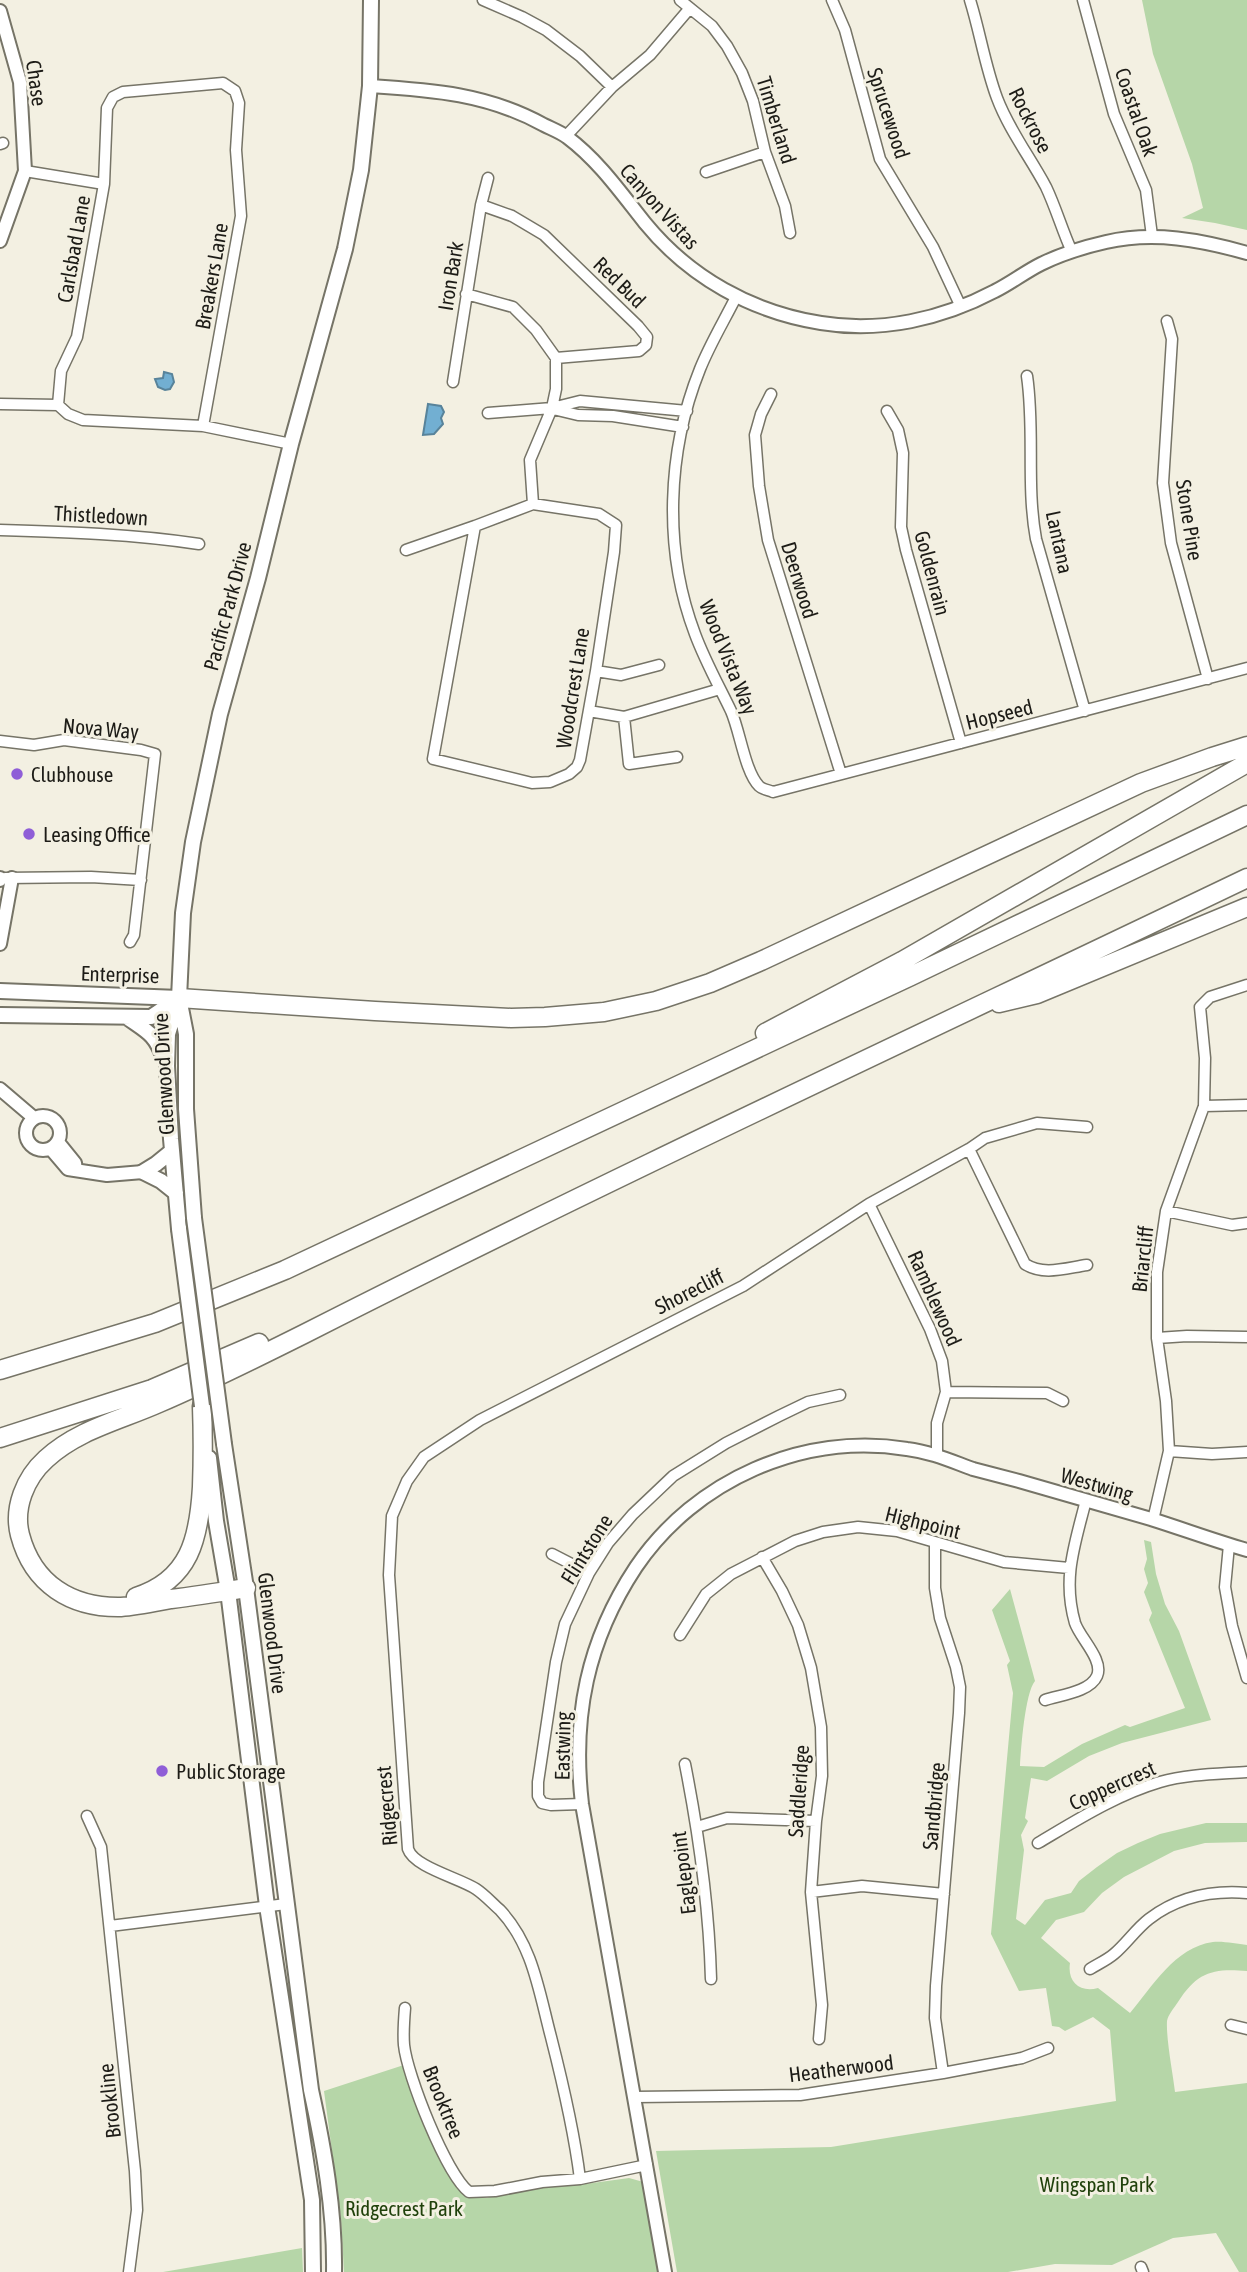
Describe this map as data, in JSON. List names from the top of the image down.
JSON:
{
  "streets": {
    "main road": ["Pacific Park Drive", "Enterprise", "Glenwood Drive"],
    "street": [
      "Chase",
      "Coastal Oak",
      "Sprucewood",
      "Timberland",
      "Rockrose",
      "Canyon Vistas",
      "Carlsbad Lane",
      "Breakers Lane",
      "Iron Bark",
      "Red Bud",
      "Thistledown",
      "Stone Pine",
      "Lantana",
      "Goldenrain",
      "Deerwood",
      "Wood Vista Way",
      "Woodcrest Lane",
      "Hopseed",
      "Nova Way",
      "Briarcliff",
      "Shorecliff",
      "Ramblewood",
      "Westwing",
      "Highpoint",
      "Flintstone",
      "Eastwing",
      "Coppercrest",
      "Saddleridge",
      "Ridgecrest",
      "Sandbridge",
      "Eaglepoint",
      "Heatherwood",
      "Brookline",
      "Brooktree"
    ]
  },
  "crossings": [
    ["Coastal Oak", "Canyon Vistas"],
    ["Sprucewood", "Canyon Vistas"],
    ["Rockrose", "Canyon Vistas"],
    ["Canyon Vistas", "Pacific Park Drive"],
    ["Canyon Vistas", "Wood Vista Way"],
    ["Carlsbad Lane", "Breakers Lane"],
    ["Iron Bark", "Red Bud"],
    ["Stone Pine", "Hopseed"],
    ["Lantana", "Hopseed"],
    ["Goldenrain", "Hopseed"],
    ["Deerwood", "Hopseed"],
    ["Pacific Park Drive", "Enterprise"],
    ["Pacific Park Drive", "Glenwood Drive"],
    ["Wood Vista Way", "Hopseed"],
    ["Enterprise", "Glenwood Drive"],
    ["Briarcliff", "Westwing"],
    ["Shorecliff", "Ramblewood"],
    ["Shorecliff", "Ridgecrest"],
    ["Ramblewood", "Westwing"],
    ["Ramblewood", "Eastwing"],
    ["Westwing", "Eastwing"],
    ["Highpoint", "Saddleridge"],
    ["Highpoint", "Sandbridge"],
    ["Flintstone", "Eastwing"],
    ["Eastwing", "Heatherwood"],
    ["Ridgecrest", "Brooktree"],
    ["Sandbridge", "Heatherwood"]
  ],
  "parks": ["Wingspan Park", "Ridgecrest Park"],
  "places": ["Clubhouse", "Leasing Office", "Public Storage"]
}
